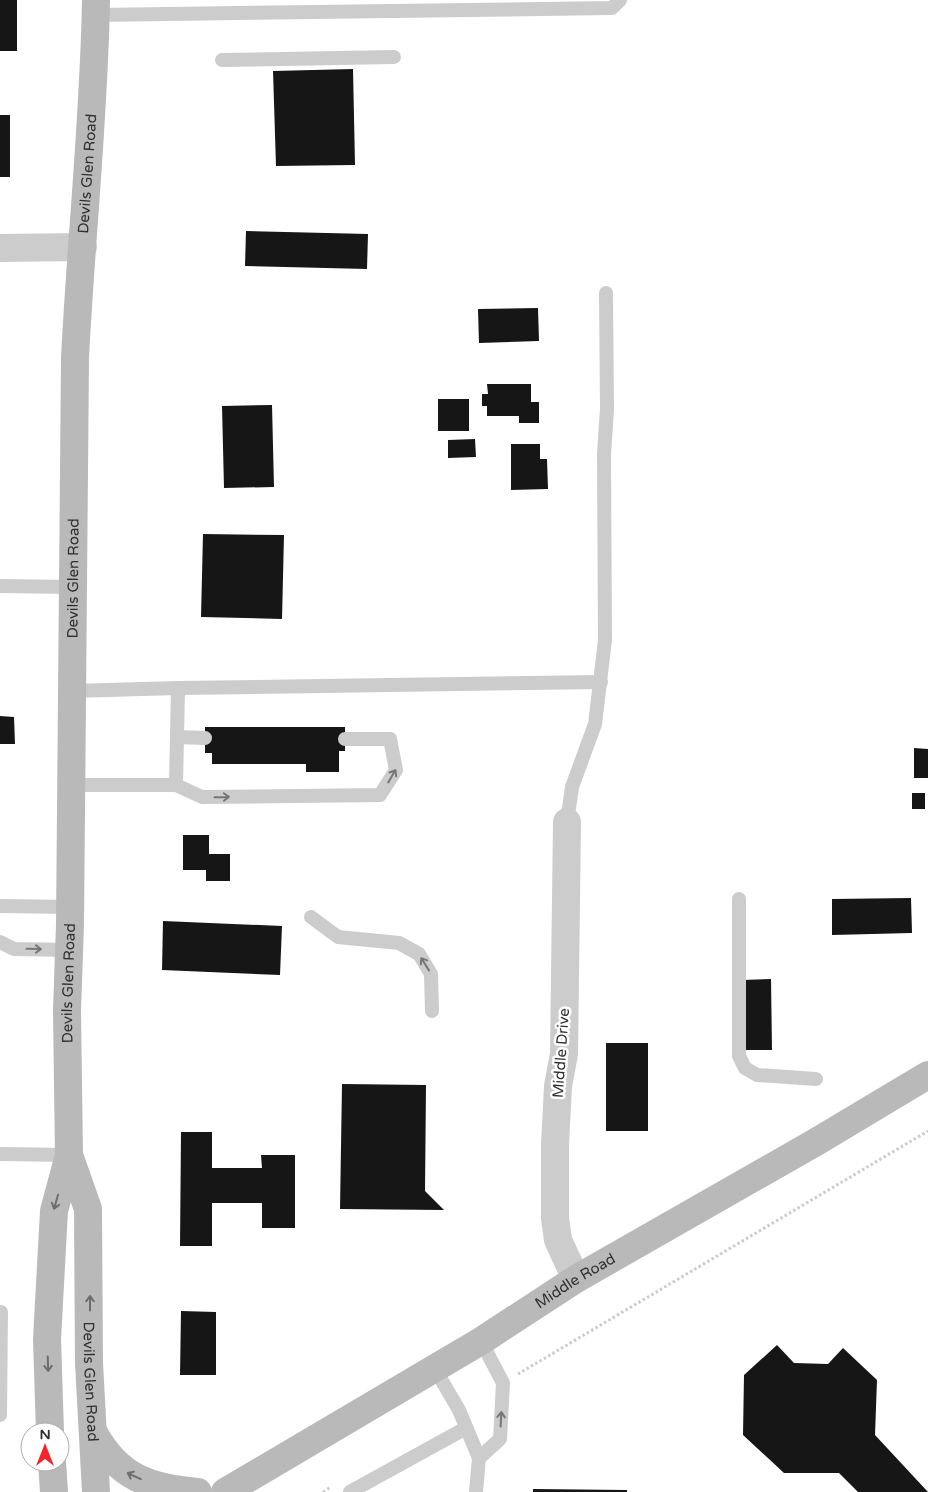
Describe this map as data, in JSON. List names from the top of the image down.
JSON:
{
  "streets": {
    "main road": ["Devils Glen Road", "Middle Road"],
    "street": ["Middle Drive"]
  },
  "crossings": [
    ["Middle Drive", "Middle Road"]
  ],
  "north": "top"
}
